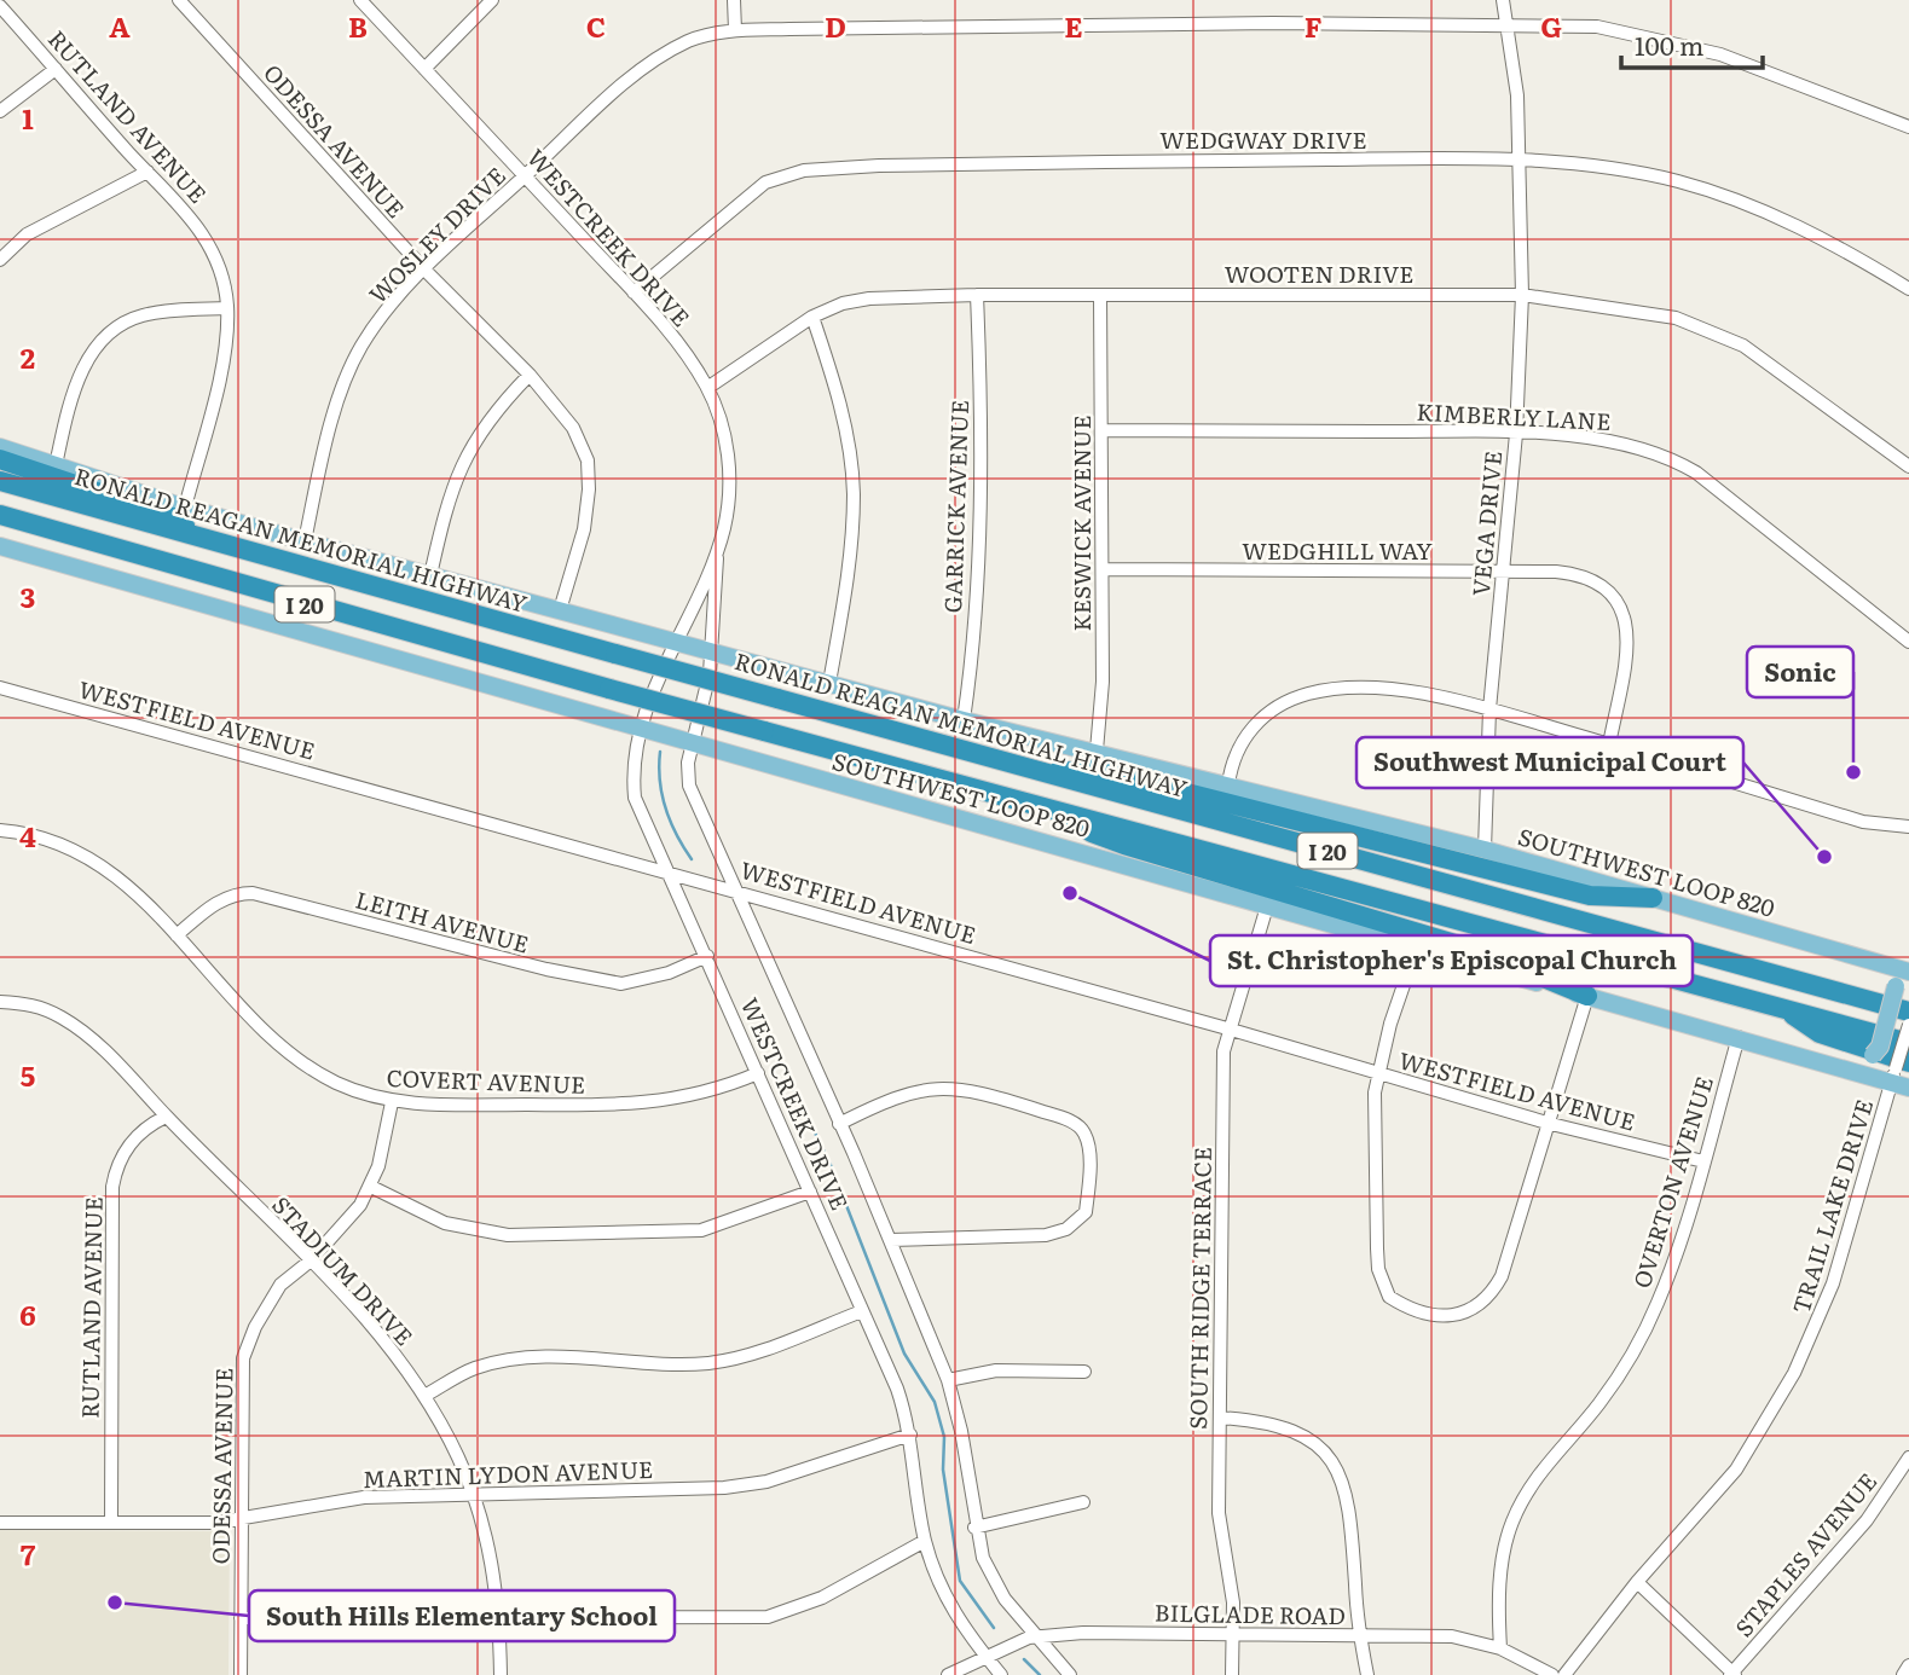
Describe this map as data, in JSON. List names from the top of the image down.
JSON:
{
  "streets": {
    "highway": ["RONALD REAGAN MEMORIAL HIGHWAY", "I 20"],
    "main road": ["SOUTHWEST LOOP 820"],
    "street": [
      "RUTLAND AVENUE",
      "WEDGWAY DRIVE",
      "ODESSA AVENUE",
      "WOSLEY DRIVE",
      "WESTCREEK DRIVE",
      "WOOTEN DRIVE",
      "KIMBERLY LANE",
      "GARRICK AVENUE",
      "KESWICK AVENUE",
      "VEGA DRIVE",
      "WEDGHILL WAY",
      "WESTFIELD AVENUE",
      "LEITH AVENUE",
      "COVERT AVENUE",
      "OVERTON AVENUE",
      "TRAIL LAKE DRIVE",
      "STADIUM DRIVE",
      "SOUTH RIDGE TERRACE",
      "MARTIN LYDON AVENUE",
      "STAPLES AVENUE",
      "BILGLADE ROAD"
    ]
  },
  "crossings": [
    ["RUTLAND AVENUE", "SOUTHWEST LOOP 820"],
    ["RUTLAND AVENUE", "STADIUM DRIVE"],
    ["RUTLAND AVENUE", "MARTIN LYDON AVENUE"],
    ["WEDGWAY DRIVE", "WESTCREEK DRIVE"],
    ["WEDGWAY DRIVE", "VEGA DRIVE"],
    ["ODESSA AVENUE", "WOSLEY DRIVE"],
    ["ODESSA AVENUE", "SOUTHWEST LOOP 820"],
    ["ODESSA AVENUE", "COVERT AVENUE"],
    ["ODESSA AVENUE", "STADIUM DRIVE"],
    ["ODESSA AVENUE", "MARTIN LYDON AVENUE"],
    ["WOSLEY DRIVE", "WESTCREEK DRIVE"],
    ["WOSLEY DRIVE", "VEGA DRIVE"],
    ["WOSLEY DRIVE", "SOUTHWEST LOOP 820"],
    ["WESTCREEK DRIVE", "WOOTEN DRIVE"],
    ["WESTCREEK DRIVE", "WESTFIELD AVENUE"],
    ["WESTCREEK DRIVE", "SOUTHWEST LOOP 820"],
    ["WESTCREEK DRIVE", "LEITH AVENUE"],
    ["WESTCREEK DRIVE", "COVERT AVENUE"],
    ["WESTCREEK DRIVE", "MARTIN LYDON AVENUE"],
    ["WESTCREEK DRIVE", "BILGLADE ROAD"],
    ["WOOTEN DRIVE", "GARRICK AVENUE"],
    ["WOOTEN DRIVE", "KESWICK AVENUE"],
    ["WOOTEN DRIVE", "VEGA DRIVE"],
    ["KIMBERLY LANE", "KESWICK AVENUE"],
    ["KIMBERLY LANE", "VEGA DRIVE"],
    ["GARRICK AVENUE", "SOUTHWEST LOOP 820"],
    ["KESWICK AVENUE", "WEDGHILL WAY"],
    ["KESWICK AVENUE", "SOUTHWEST LOOP 820"],
    ["VEGA DRIVE", "WEDGHILL WAY"],
    ["VEGA DRIVE", "SOUTHWEST LOOP 820"],
    ["WESTFIELD AVENUE", "OVERTON AVENUE"],
    ["WESTFIELD AVENUE", "SOUTH RIDGE TERRACE"],
    ["SOUTHWEST LOOP 820", "OVERTON AVENUE"],
    ["SOUTHWEST LOOP 820", "TRAIL LAKE DRIVE"],
    ["SOUTHWEST LOOP 820", "SOUTH RIDGE TERRACE"],
    ["LEITH AVENUE", "COVERT AVENUE"],
    ["OVERTON AVENUE", "BILGLADE ROAD"],
    ["STADIUM DRIVE", "MARTIN LYDON AVENUE"],
    ["SOUTH RIDGE TERRACE", "BILGLADE ROAD"]
  ],
  "places": [
    "Sonic",
    "Southwest Municipal Court",
    "St. Christopher's Episcopal Church",
    "South Hills Elementary School"
  ],
  "scale_bar": "100 m",
  "grid": {
    "columns": [
      "A",
      "B",
      "C",
      "D",
      "E",
      "F",
      "G"
    ],
    "rows": [
      "1",
      "2",
      "3",
      "4",
      "5",
      "6",
      "7"
    ]
  }
}
